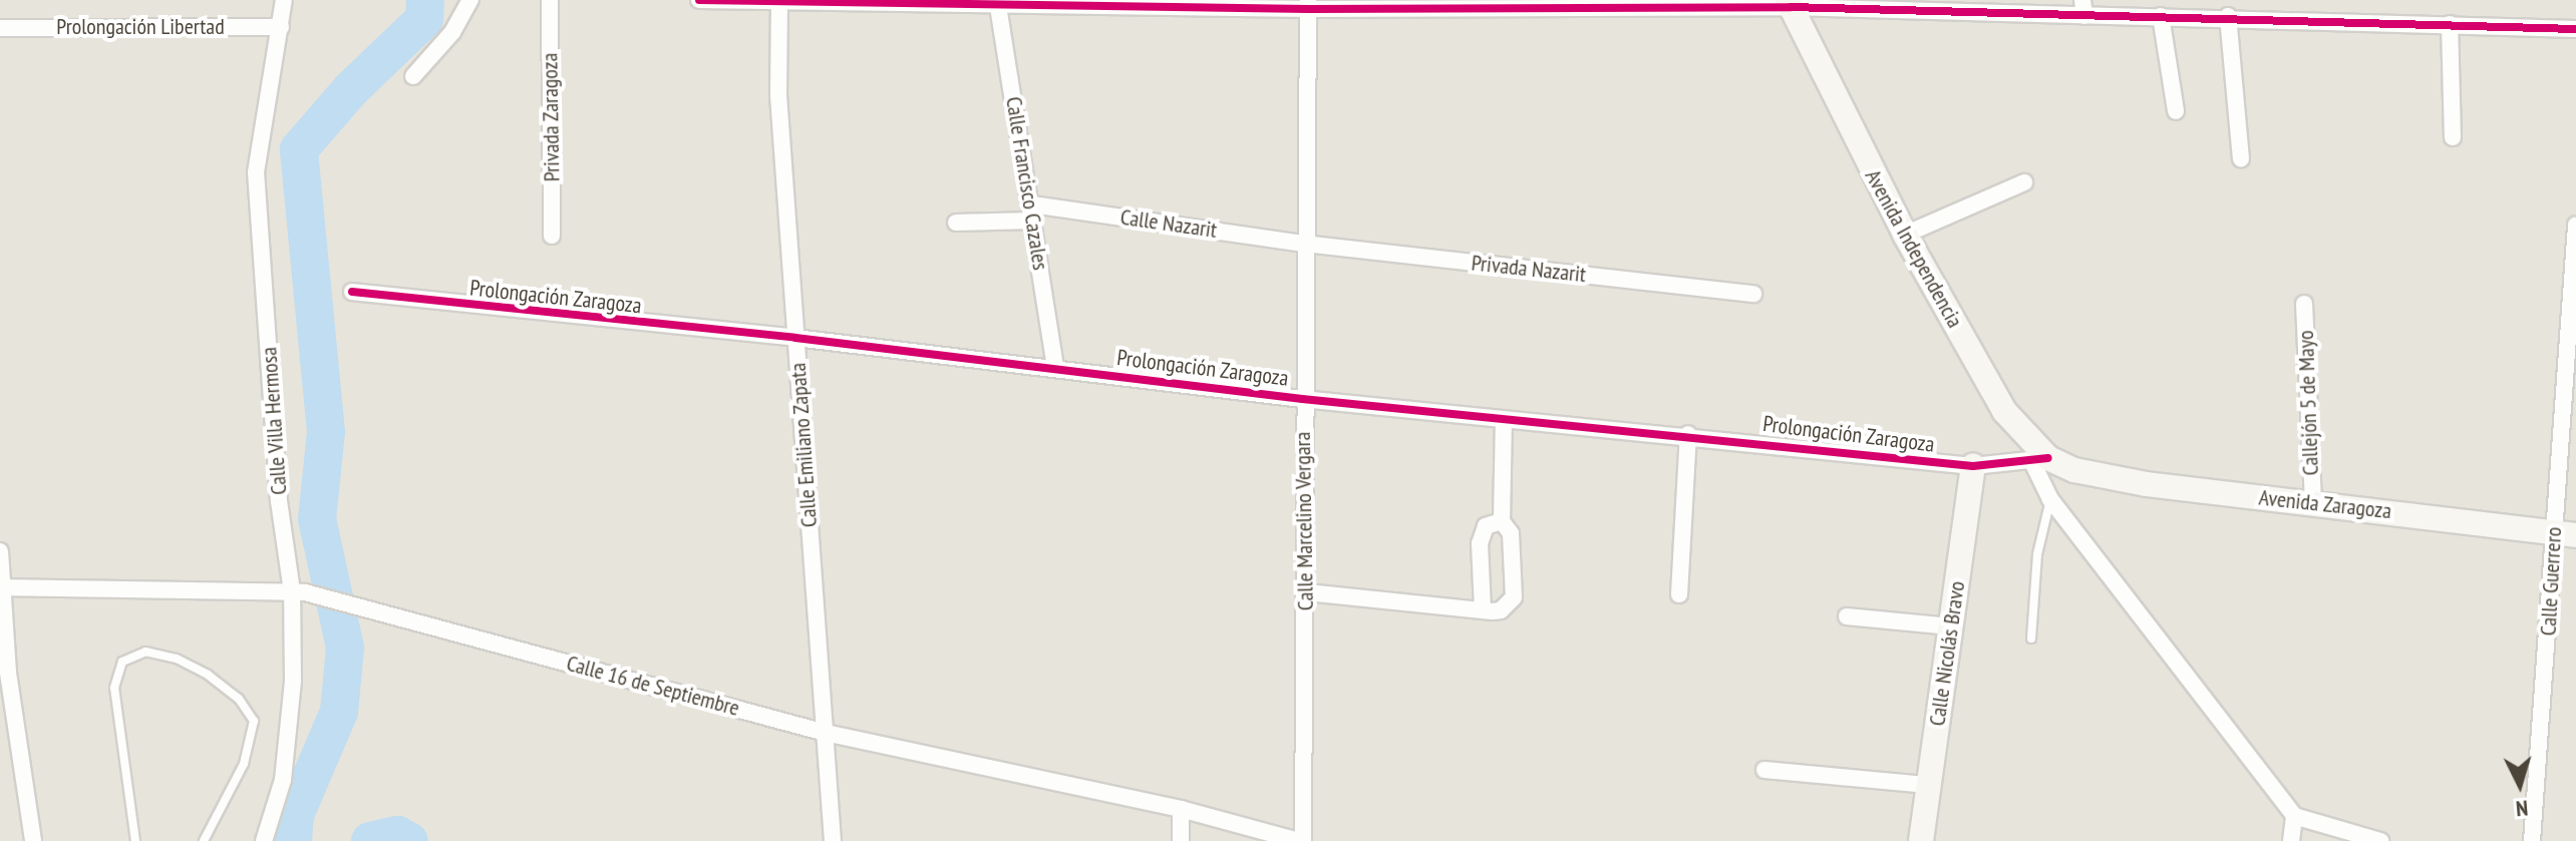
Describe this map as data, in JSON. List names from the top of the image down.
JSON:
{
  "streets": {
    "main road": ["Avenida Independencia", "Avenida Zaragoza", "Calle Nicolás Bravo"],
    "street": [
      "Prolongación Libertad",
      "Privada Zaragoza",
      "Calle Francisco Cazales",
      "Calle Nazarit",
      "Privada Nazarit",
      "Prolongación Zaragoza",
      "Callejón 5 de Mayo",
      "Calle Villa Hermosa",
      "Calle Emiliano Zapata",
      "Calle Marcelino Vergara",
      "Calle Guerrero",
      "Calle 16 de Septiembre"
    ]
  },
  "crossings": [
    ["Prolongación Libertad", "Calle Villa Hermosa"],
    ["Calle Francisco Cazales", "Calle Nazarit"],
    ["Calle Francisco Cazales", "Prolongación Zaragoza"],
    ["Calle Nazarit", "Privada Nazarit"],
    ["Calle Nazarit", "Calle Marcelino Vergara"],
    ["Avenida Independencia", "Prolongación Zaragoza"],
    ["Avenida Independencia", "Avenida Zaragoza"],
    ["Privada Nazarit", "Calle Marcelino Vergara"],
    ["Prolongación Zaragoza", "Calle Emiliano Zapata"],
    ["Prolongación Zaragoza", "Calle Marcelino Vergara"],
    ["Prolongación Zaragoza", "Calle Nicolás Bravo"],
    ["Callejón 5 de Mayo", "Avenida Zaragoza"],
    ["Calle Villa Hermosa", "Calle 16 de Septiembre"],
    ["Calle Emiliano Zapata", "Calle 16 de Septiembre"],
    ["Avenida Zaragoza", "Calle Guerrero"],
    ["Calle Marcelino Vergara", "Calle 16 de Septiembre"]
  ],
  "north": "bottom"
}
